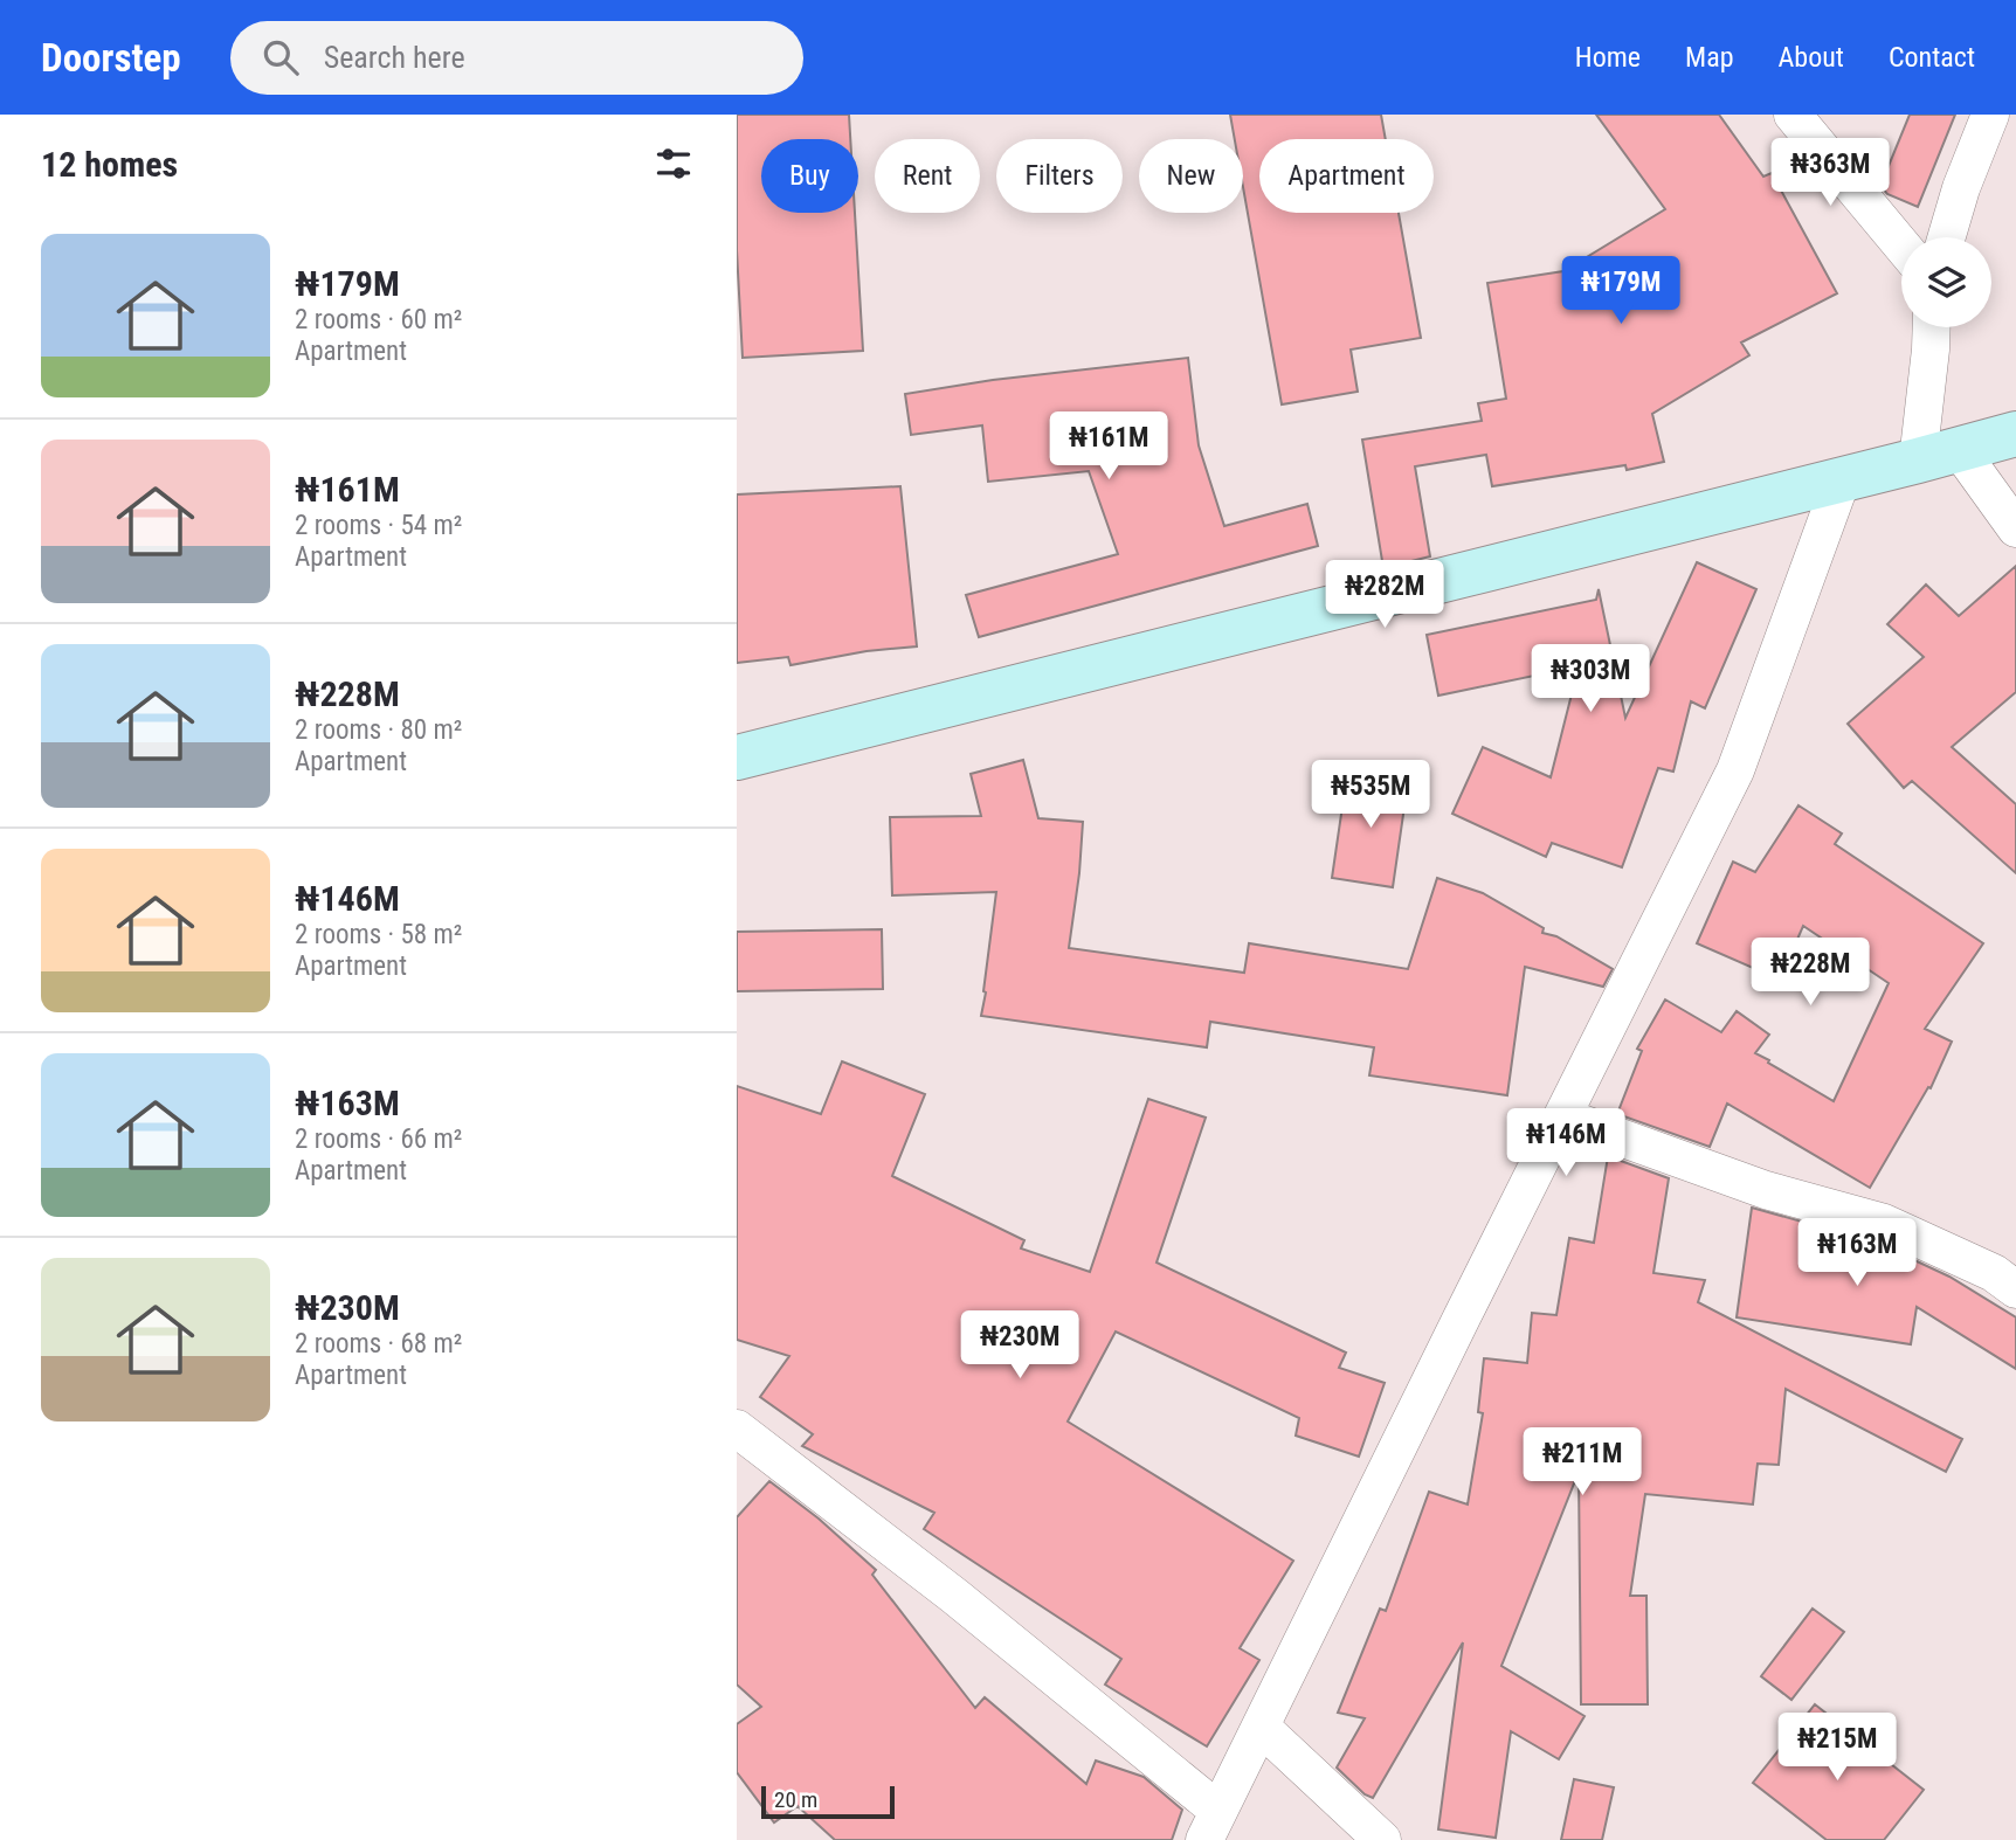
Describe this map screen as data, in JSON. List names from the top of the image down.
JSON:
{
  "scale_bar": "20 m",
  "page": {
    "header": "Doorstep",
    "search": "Search here",
    "nav": [
      "Home",
      "Map",
      "About",
      "Contact"
    ],
    "heading": "12 homes",
    "price": [
      "₦363M",
      "₦179M",
      "₦161M",
      "₦282M",
      "₦303M",
      "₦535M",
      "₦228M",
      "₦146M",
      "₦163M",
      "₦230M",
      "₦211M",
      "₦215M"
    ],
    "chip": [
      "Buy",
      "Rent",
      "Filters",
      "New",
      "Apartment"
    ],
    "list": [
      {
        "name": "₦179M",
        "note": "2 rooms · 60 m² · Apartment"
      },
      {
        "name": "₦161M",
        "note": "2 rooms · 54 m² · Apartment"
      },
      {
        "name": "₦228M",
        "note": "2 rooms · 80 m² · Apartment"
      },
      {
        "name": "₦146M",
        "note": "2 rooms · 58 m² · Apartment"
      },
      {
        "name": "₦163M",
        "note": "2 rooms · 66 m² · Apartment"
      },
      {
        "name": "₦230M",
        "note": "2 rooms · 68 m² · Apartment"
      }
    ],
    "scale": "20 m"
  }
}
